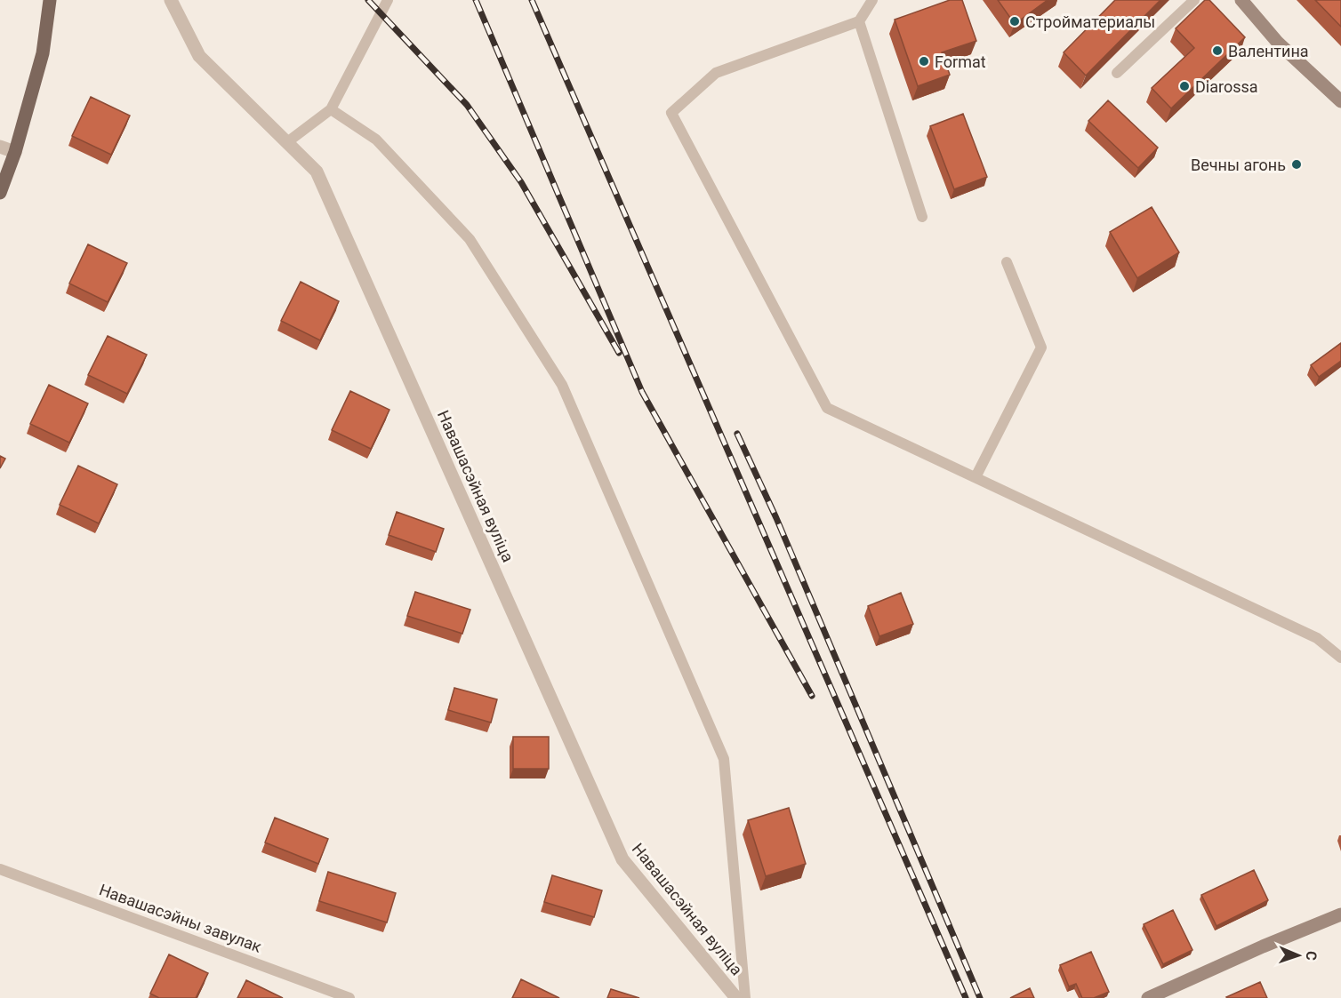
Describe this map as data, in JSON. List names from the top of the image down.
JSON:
{
  "streets": {
    "street": ["Навашасэйная вуліца"],
    "lane": ["Навашасэйны завулак"]
  },
  "places": [
    "Стройматериалы",
    "Валентина",
    "Format",
    "Diarossa",
    "Вечны агонь"
  ],
  "north": "right"
}
